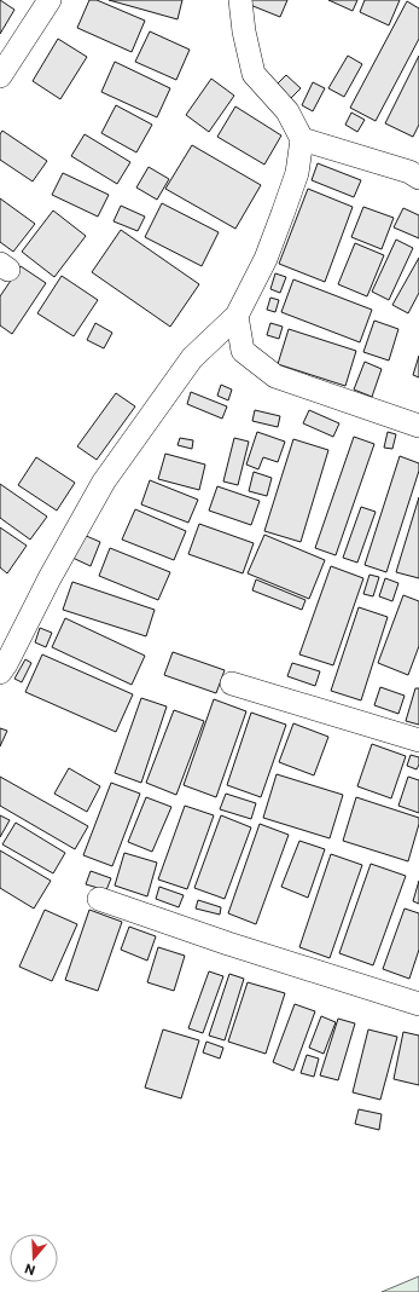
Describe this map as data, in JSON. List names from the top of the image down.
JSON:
{
  "north": "bottom"
}
